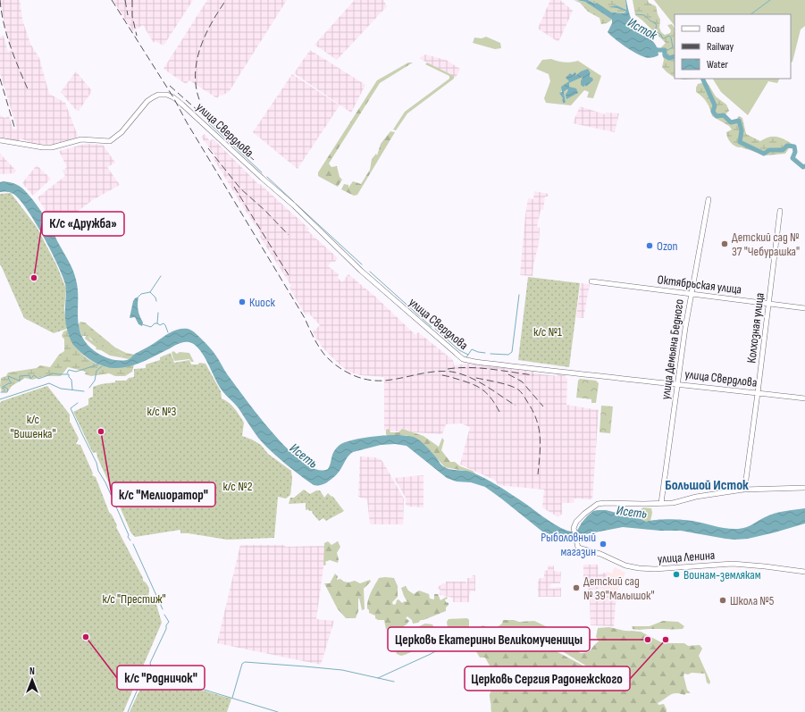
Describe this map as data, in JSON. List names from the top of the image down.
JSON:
{
  "streets": {
    "street": [
      "улица Свердлова",
      "Октябрьская улица",
      "Колхозная улица",
      "улица Демьяна Бедного",
      "улица Ленина"
    ]
  },
  "crossings": [
    ["улица Свердлова", "Колхозная улица"],
    ["улица Свердлова", "улица Демьяна Бедного"],
    ["Октябрьская улица", "Колхозная улица"],
    ["Октябрьская улица", "улица Демьяна Бедного"],
    ["улица Демьяна Бедного", "улица Ленина"]
  ],
  "districts": ["Большой Исток"],
  "water": ["Исток", "Исеть"],
  "parks": [
    "к/с №1",
    "к/с №3",
    "к/с \"Вишенка\"",
    "к/с №2",
    "к/с \"Престиж\""
  ],
  "places": [
    "Детский сад № 37 \"Чебурашка\"",
    "Ozon",
    "К/с «Дружба»",
    "Киоск",
    "к/с \"Мелиоратор\"",
    "Рыболовный магазин",
    "Воинам-землякам",
    "Детский сад № 39\"Малышок\"",
    "Школа №5",
    "к/с \"Родничок\"",
    "Церковь Екатерины Великомученицы",
    "Церковь Сергия Радонежского"
  ],
  "legend": ["Road", "Railway", "Water"],
  "north": "top"
}
